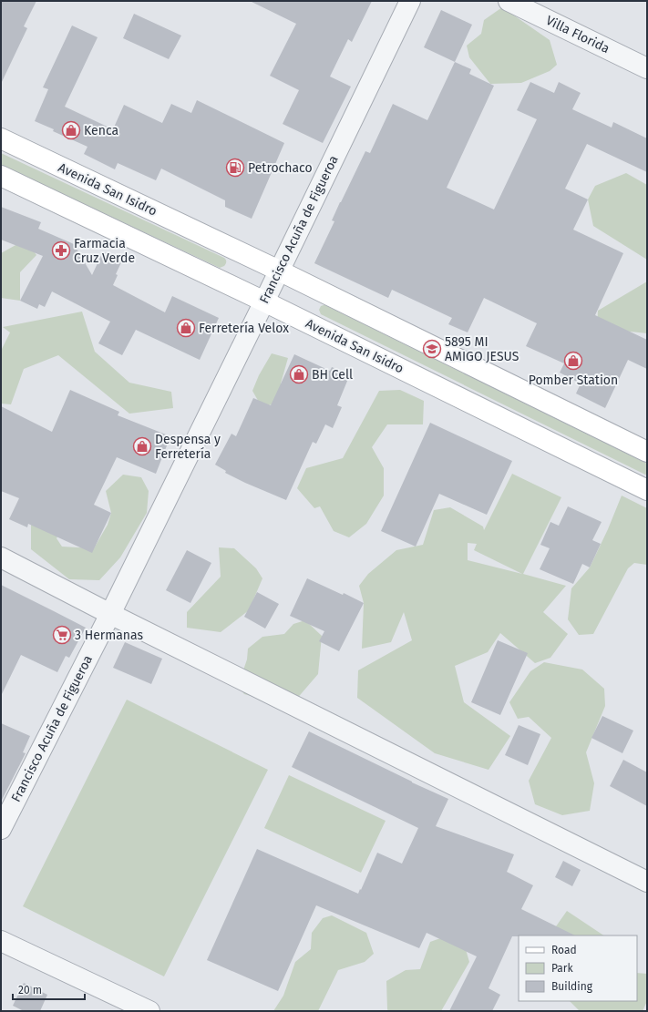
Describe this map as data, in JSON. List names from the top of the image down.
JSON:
{
  "streets": {
    "main road": ["Avenida San Isidro"],
    "street": ["Villa Florida", "Francisco Acuña de Figueroa"]
  },
  "crossings": [
    ["Avenida San Isidro", "Francisco Acuña de Figueroa"]
  ],
  "places": {
    "shop": [
      "Kenca",
      "Ferretería Velox",
      "Pomber Station",
      "BH Cell",
      "Despensa y Ferretería"
    ],
    "fuel station": ["Petrochaco"],
    "pharmacy": ["Farmacia Cruz Verde"],
    "school or university": ["5895 MI AMIGO JESUS"],
    "supermarket": ["3 Hermanas"]
  },
  "legend": ["Road", "Park", "Building"],
  "scale_bar": "20 m"
}
